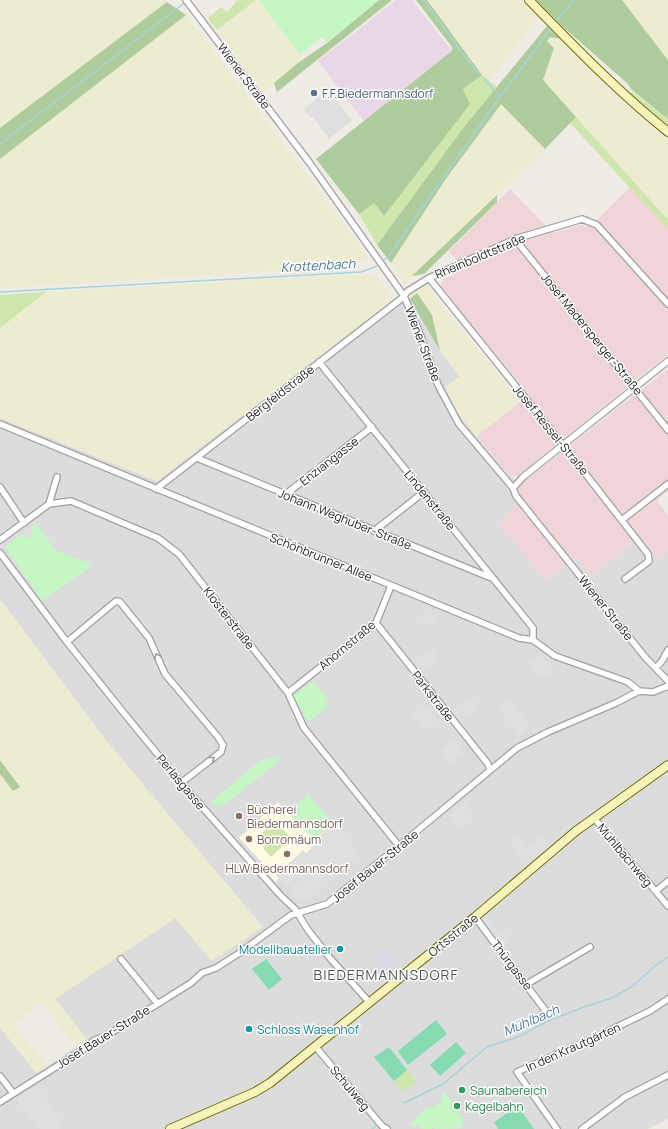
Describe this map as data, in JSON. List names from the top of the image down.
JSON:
{
  "streets": {
    "street": [
      "Wiener Straße",
      "Rheinboldtstraße",
      "Josef Madersperger-Straße",
      "Bergfeldstraße",
      "Josef Ressel-Straße",
      "Enziangasse",
      "Lindenstraße",
      "Johann Weghuber-Straße",
      "Schönbrunner Allee",
      "Klosterstraße",
      "Ahornstraße",
      "Parkstraße",
      "Perlasgasse",
      "Mühlbachweg",
      "Josef Bauer-Straße",
      "Ortsstraße",
      "Thürgasse",
      "In den Krautgärten",
      "Schulweg"
    ]
  },
  "crossings": [
    ["Wiener Straße", "Rheinboldtstraße"],
    ["Wiener Straße", "Bergfeldstraße"],
    ["Rheinboldtstraße", "Josef Madersperger-Straße"],
    ["Rheinboldtstraße", "Bergfeldstraße"],
    ["Rheinboldtstraße", "Josef Ressel-Straße"],
    ["Bergfeldstraße", "Lindenstraße"],
    ["Bergfeldstraße", "Johann Weghuber-Straße"],
    ["Bergfeldstraße", "Schönbrunner Allee"],
    ["Enziangasse", "Lindenstraße"],
    ["Enziangasse", "Johann Weghuber-Straße"],
    ["Lindenstraße", "Johann Weghuber-Straße"],
    ["Lindenstraße", "Schönbrunner Allee"],
    ["Schönbrunner Allee", "Ahornstraße"],
    ["Schönbrunner Allee", "Josef Bauer-Straße"],
    ["Klosterstraße", "Ahornstraße"],
    ["Klosterstraße", "Josef Bauer-Straße"],
    ["Ahornstraße", "Parkstraße"],
    ["Parkstraße", "Josef Bauer-Straße"],
    ["Perlasgasse", "Josef Bauer-Straße"],
    ["Perlasgasse", "Ortsstraße"],
    ["Mühlbachweg", "Ortsstraße"],
    ["Ortsstraße", "Thürgasse"],
    ["Ortsstraße", "Schulweg"]
  ],
  "districts": ["BIEDERMANNSDORF"],
  "water": ["Krottenbach", "Mühlbach"],
  "places": [
    "F.F.Biedermannsdorf",
    "Bücherei Biedermannsdorf",
    "Borromäum",
    "HLW Biedermannsdorf",
    "Modellbauatelier",
    "Schloss Wasenhof",
    "Saunabereich",
    "Kegelbahn"
  ]
}
